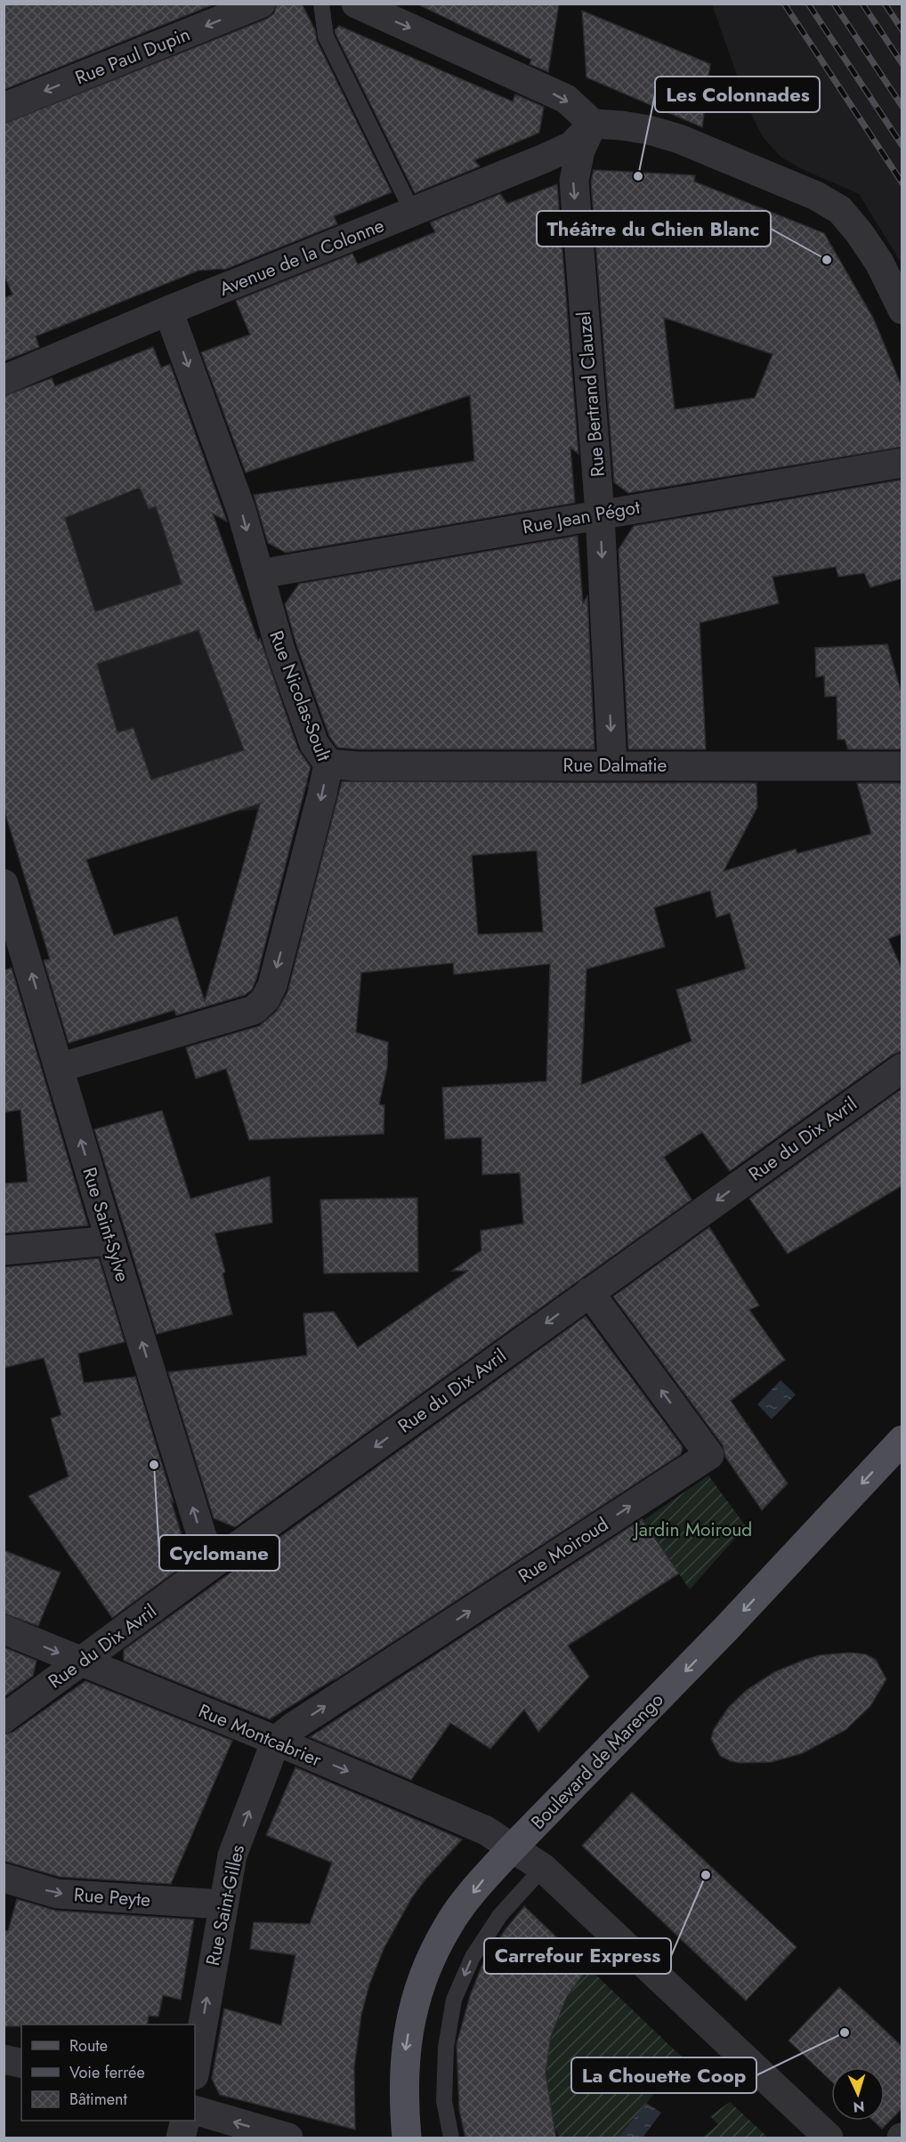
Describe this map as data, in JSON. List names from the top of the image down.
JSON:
{
  "streets": {
    "main road": ["Boulevard de Marengo"],
    "street": [
      "Rue Paul Dupin",
      "Avenue de la Colonne",
      "Rue Bertrand Clauzel",
      "Rue Jean Pégot",
      "Rue Nicolas-Soult",
      "Rue Dalmatie",
      "Rue du Dix Avril",
      "Rue Saint-Sylve",
      "Rue Moiroud",
      "Rue Montcabrier",
      "Rue Peyte",
      "Rue Saint-Gilles"
    ]
  },
  "crossings": [
    ["Avenue de la Colonne", "Rue Bertrand Clauzel"],
    ["Avenue de la Colonne", "Rue Nicolas-Soult"],
    ["Rue Bertrand Clauzel", "Rue Jean Pégot"],
    ["Rue Bertrand Clauzel", "Rue Dalmatie"],
    ["Rue Jean Pégot", "Rue Nicolas-Soult"],
    ["Rue Nicolas-Soult", "Rue Dalmatie"],
    ["Rue Nicolas-Soult", "Rue Saint-Sylve"],
    ["Rue du Dix Avril", "Rue Saint-Sylve"],
    ["Rue du Dix Avril", "Rue Moiroud"],
    ["Rue du Dix Avril", "Rue Montcabrier"],
    ["Rue Moiroud", "Rue Montcabrier"],
    ["Rue Moiroud", "Rue Saint-Gilles"],
    ["Rue Montcabrier", "Boulevard de Marengo"],
    ["Rue Montcabrier", "Rue Saint-Gilles"],
    ["Rue Peyte", "Rue Saint-Gilles"]
  ],
  "one_way": [
    "Rue Paul Dupin",
    "Rue Bertrand Clauzel",
    "Rue Nicolas-Soult",
    "Rue du Dix Avril",
    "Rue Saint-Sylve",
    "Rue Montcabrier",
    "Boulevard de Marengo",
    "Rue Peyte",
    "Rue Saint-Gilles"
  ],
  "parks": ["Jardin Moiroud"],
  "places": [
    "Les Colonnades",
    "Théâtre du Chien Blanc",
    "Cyclomane",
    "Carrefour Express",
    "La Chouette Coop"
  ],
  "legend": ["Route", "Voie ferrée", "Bâtiment"],
  "north": "bottom"
}
